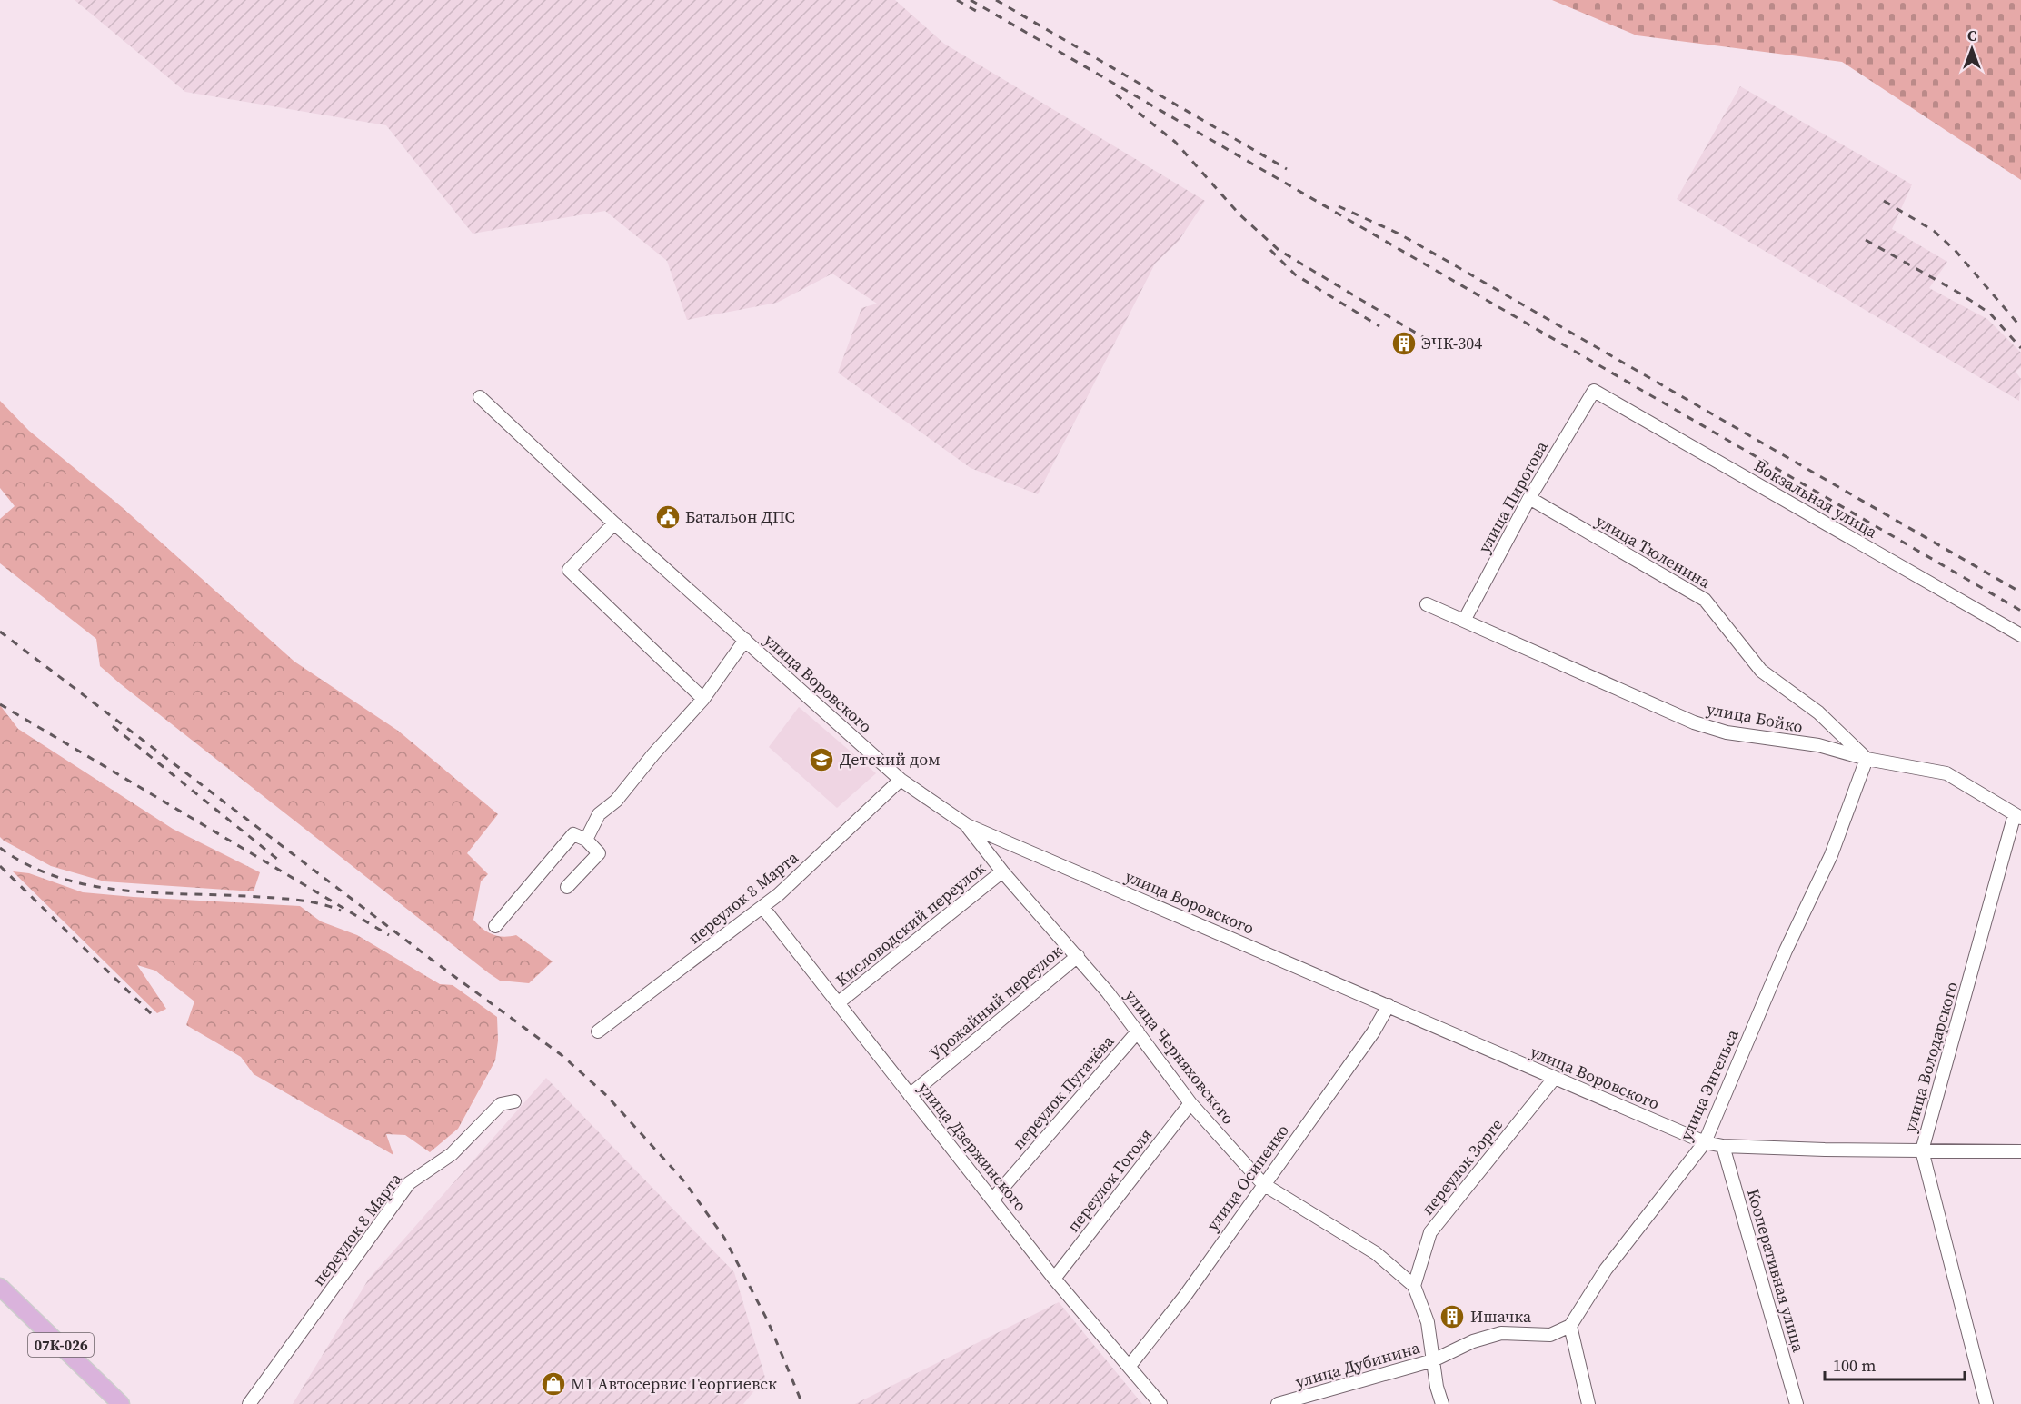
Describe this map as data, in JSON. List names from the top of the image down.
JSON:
{
  "streets": {
    "main road": ["07К-026"],
    "street": [
      "улица Пирогова",
      "Вокзальная улица",
      "улица Тюленина",
      "улица Воровского",
      "улица Бойко",
      "переулок 8 Марта",
      "Кисловодский переулок",
      "Урожайный переулок",
      "улица Черняховского",
      "улица Володарского",
      "улица Энгельса",
      "переулок Пугачёва",
      "улица Дзержинского",
      "переулок Зорге",
      "улица Осипенко",
      "переулок Гоголя",
      "Кооперативная улица",
      "улица Дубинина"
    ]
  },
  "crossings": [
    ["улица Пирогова", "Вокзальная улица"],
    ["улица Пирогова", "улица Тюленина"],
    ["улица Пирогова", "улица Бойко"],
    ["улица Тюленина", "улица Бойко"],
    ["улица Тюленина", "улица Энгельса"],
    ["улица Воровского", "переулок 8 Марта"],
    ["улица Воровского", "улица Черняховского"],
    ["улица Воровского", "улица Володарского"],
    ["улица Воровского", "улица Энгельса"],
    ["улица Воровского", "переулок Зорге"],
    ["улица Воровского", "улица Осипенко"],
    ["улица Воровского", "Кооперативная улица"],
    ["улица Бойко", "улица Володарского"],
    ["улица Бойко", "улица Энгельса"],
    ["переулок 8 Марта", "улица Дзержинского"],
    ["Кисловодский переулок", "улица Черняховского"],
    ["Кисловодский переулок", "улица Дзержинского"],
    ["Урожайный переулок", "улица Черняховского"],
    ["Урожайный переулок", "улица Дзержинского"],
    ["улица Черняховского", "переулок Пугачёва"],
    ["улица Черняховского", "переулок Зорге"],
    ["улица Черняховского", "улица Осипенко"],
    ["улица Черняховского", "переулок Гоголя"],
    ["улица Энгельса", "улица Дубинина"],
    ["переулок Пугачёва", "улица Дзержинского"],
    ["улица Дзержинского", "улица Осипенко"],
    ["улица Дзержинского", "переулок Гоголя"]
  ],
  "places": {
    "building": ["ЭЧК-304", "Ишачка"],
    "public building": ["Батальон ДПС"],
    "school or university": ["Детский дом"],
    "shop": ["М1 Автосервис Георгиевск"]
  },
  "scale_bar": "100 m",
  "north": "top"
}
